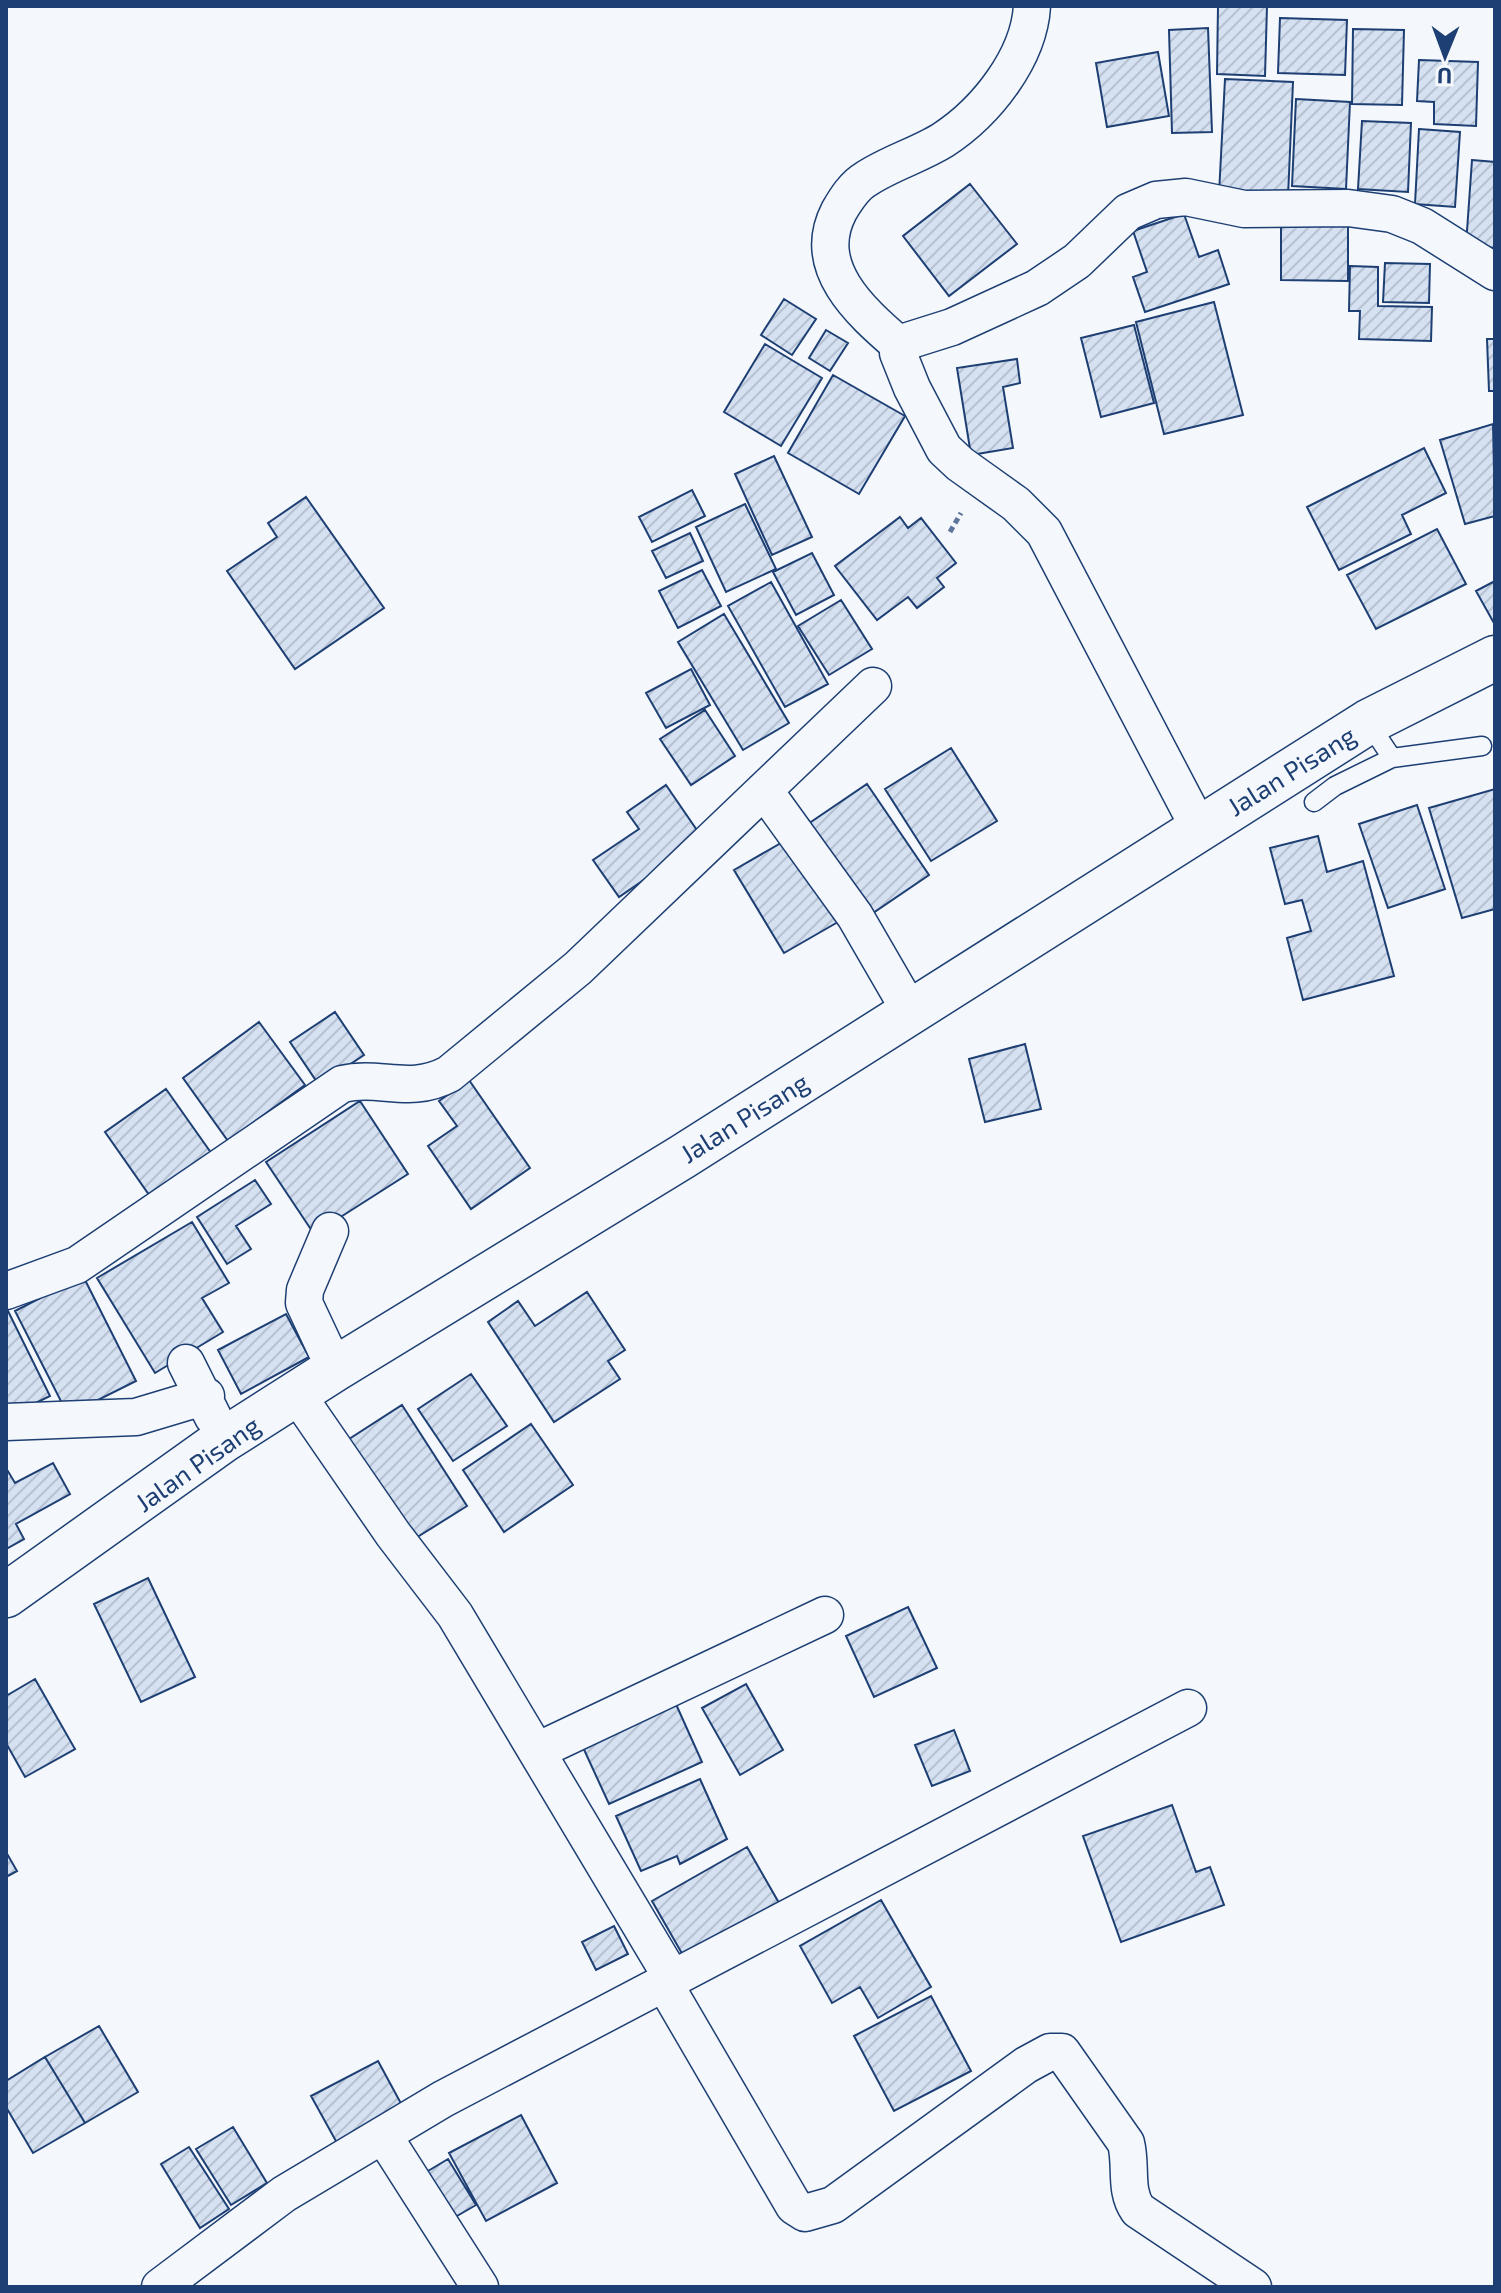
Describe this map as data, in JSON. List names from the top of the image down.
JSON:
{
  "streets": {
    "street": ["Jalan Pisang"]
  },
  "north": "bottom"
}
